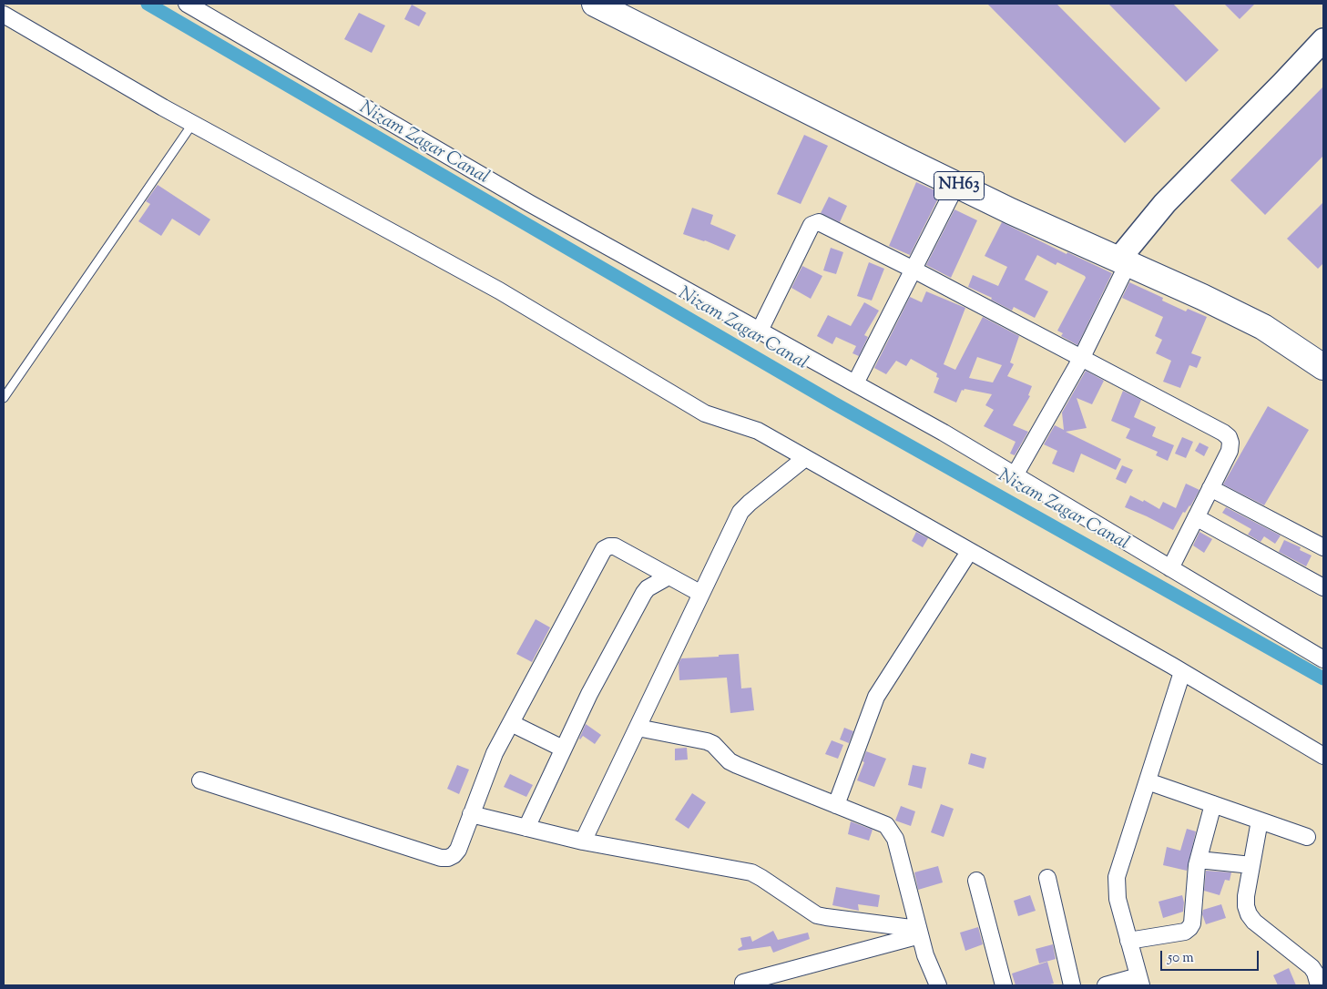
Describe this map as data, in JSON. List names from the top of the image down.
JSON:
{
  "streets": {
    "highway": ["NH63"]
  },
  "water": ["Nizam Zagar Canal"],
  "scale_bar": "50 m"
}
